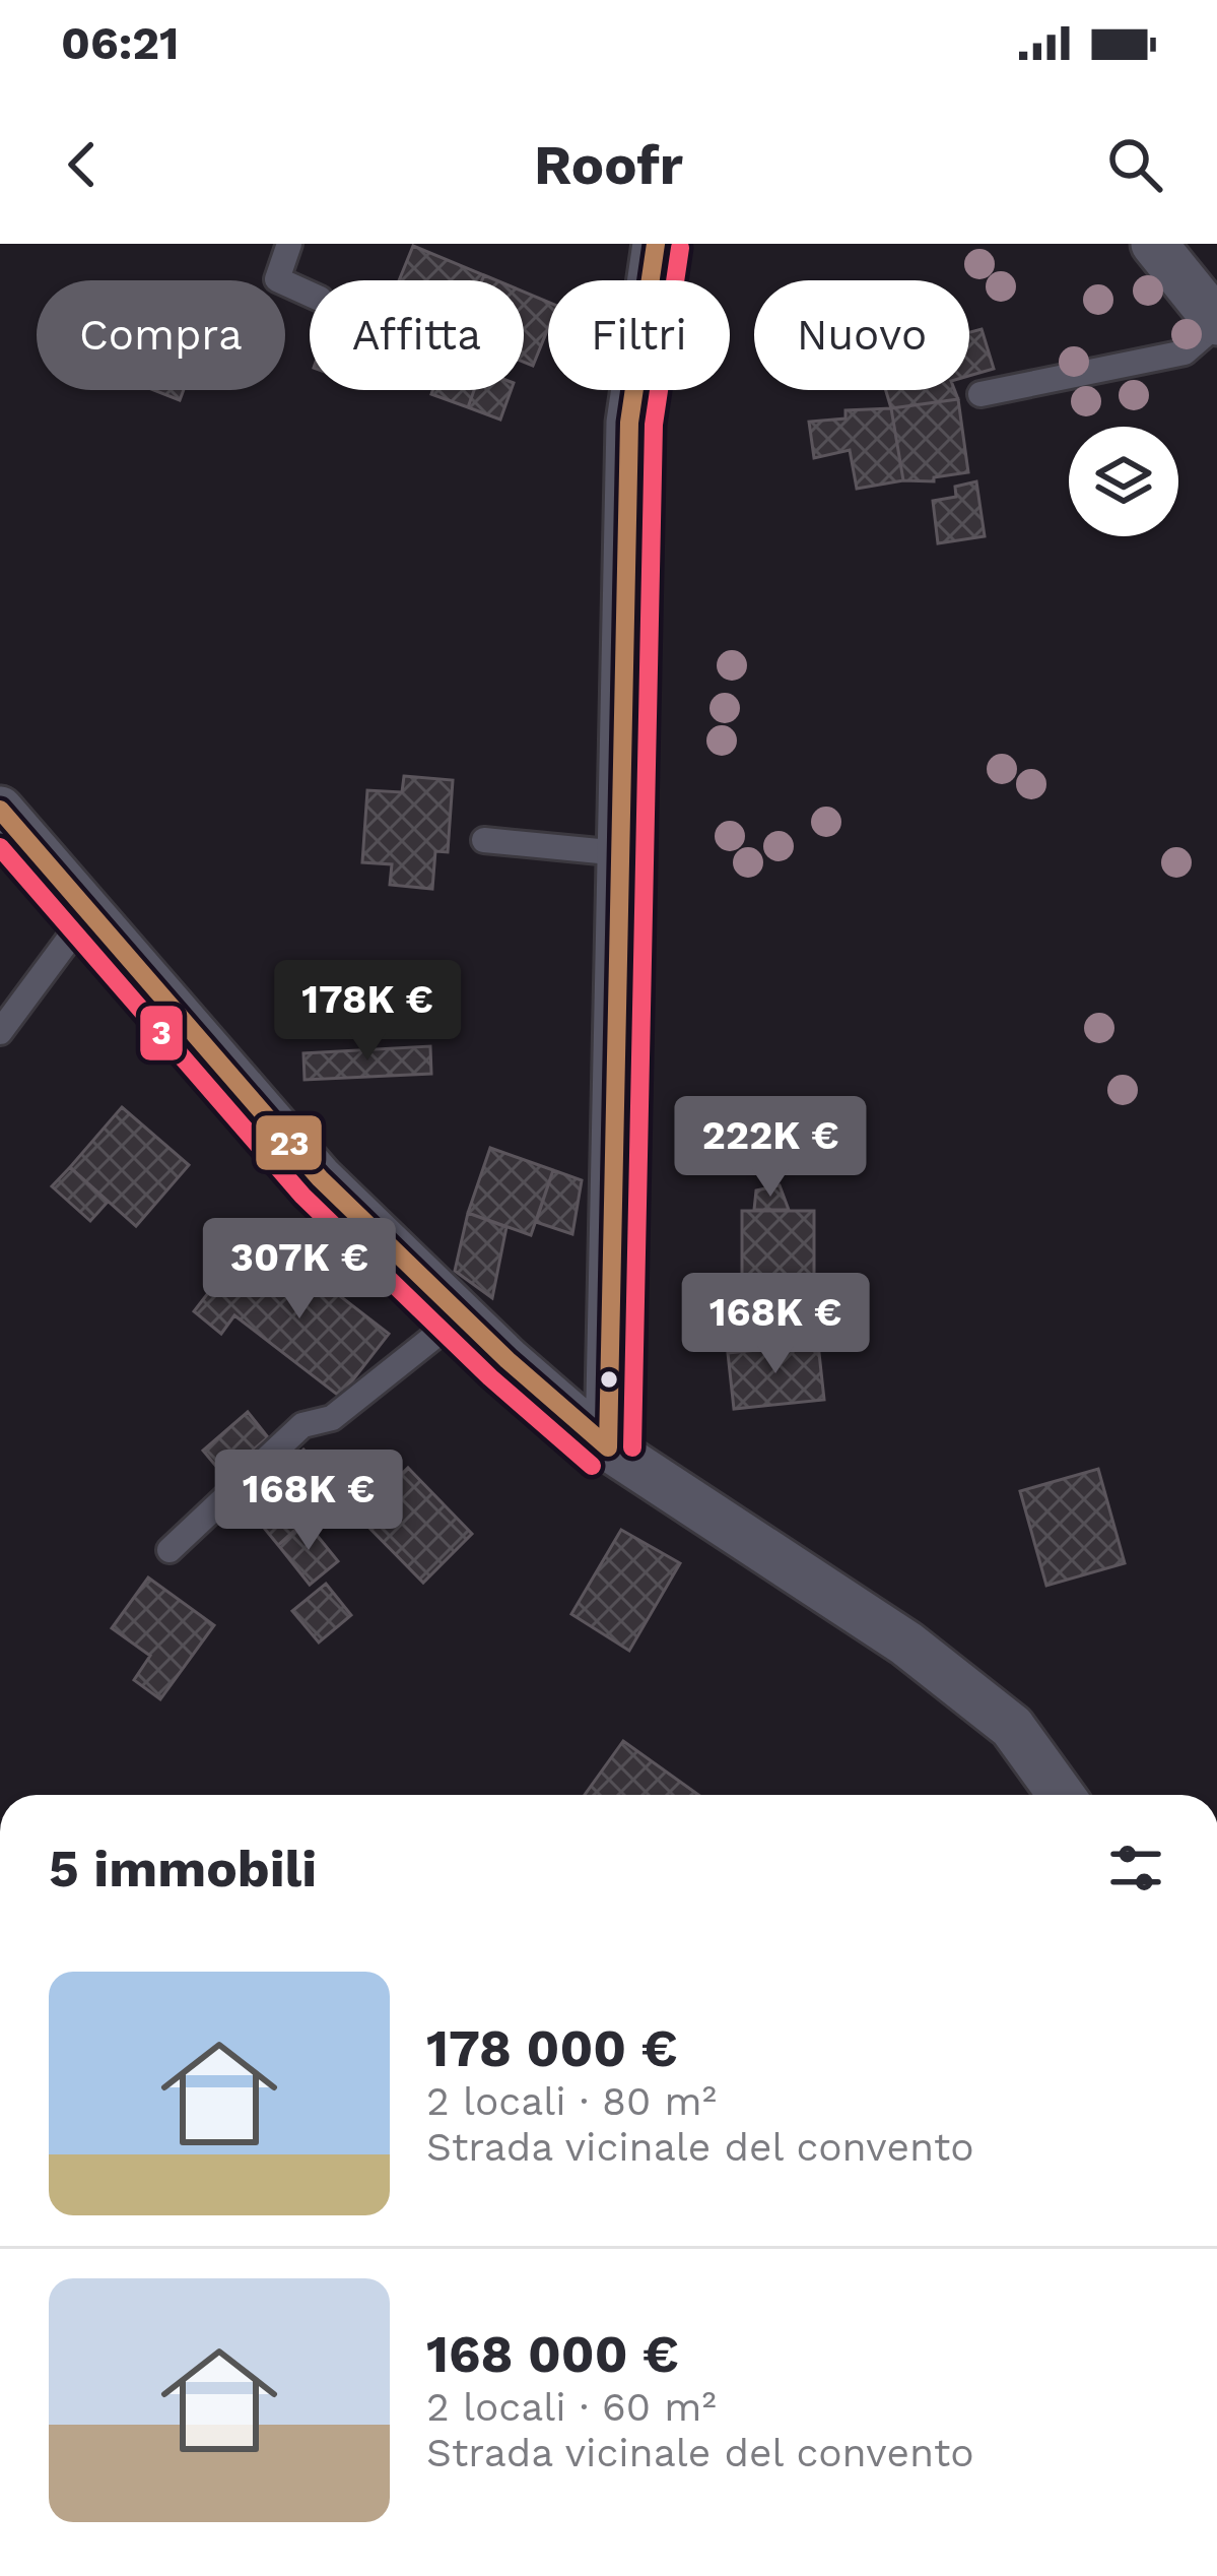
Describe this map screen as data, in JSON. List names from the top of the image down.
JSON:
{
  "lines": ["transit line 23", "transit line 3"],
  "page": {
    "status": "06:21",
    "header": "Roofr",
    "chip": [
      "Compra",
      "Affitta",
      "Filtri",
      "Nuovo"
    ],
    "price": [
      "178K €",
      "222K €",
      "307K €",
      "168K €",
      "168K €"
    ],
    "heading": "5 immobili",
    "list": [
      {
        "name": "178 000 €",
        "note": "2 locali · 80 m² · Strada vicinale del convento"
      },
      {
        "name": "168 000 €",
        "note": "2 locali · 60 m² · Strada vicinale del convento"
      }
    ]
  }
}
